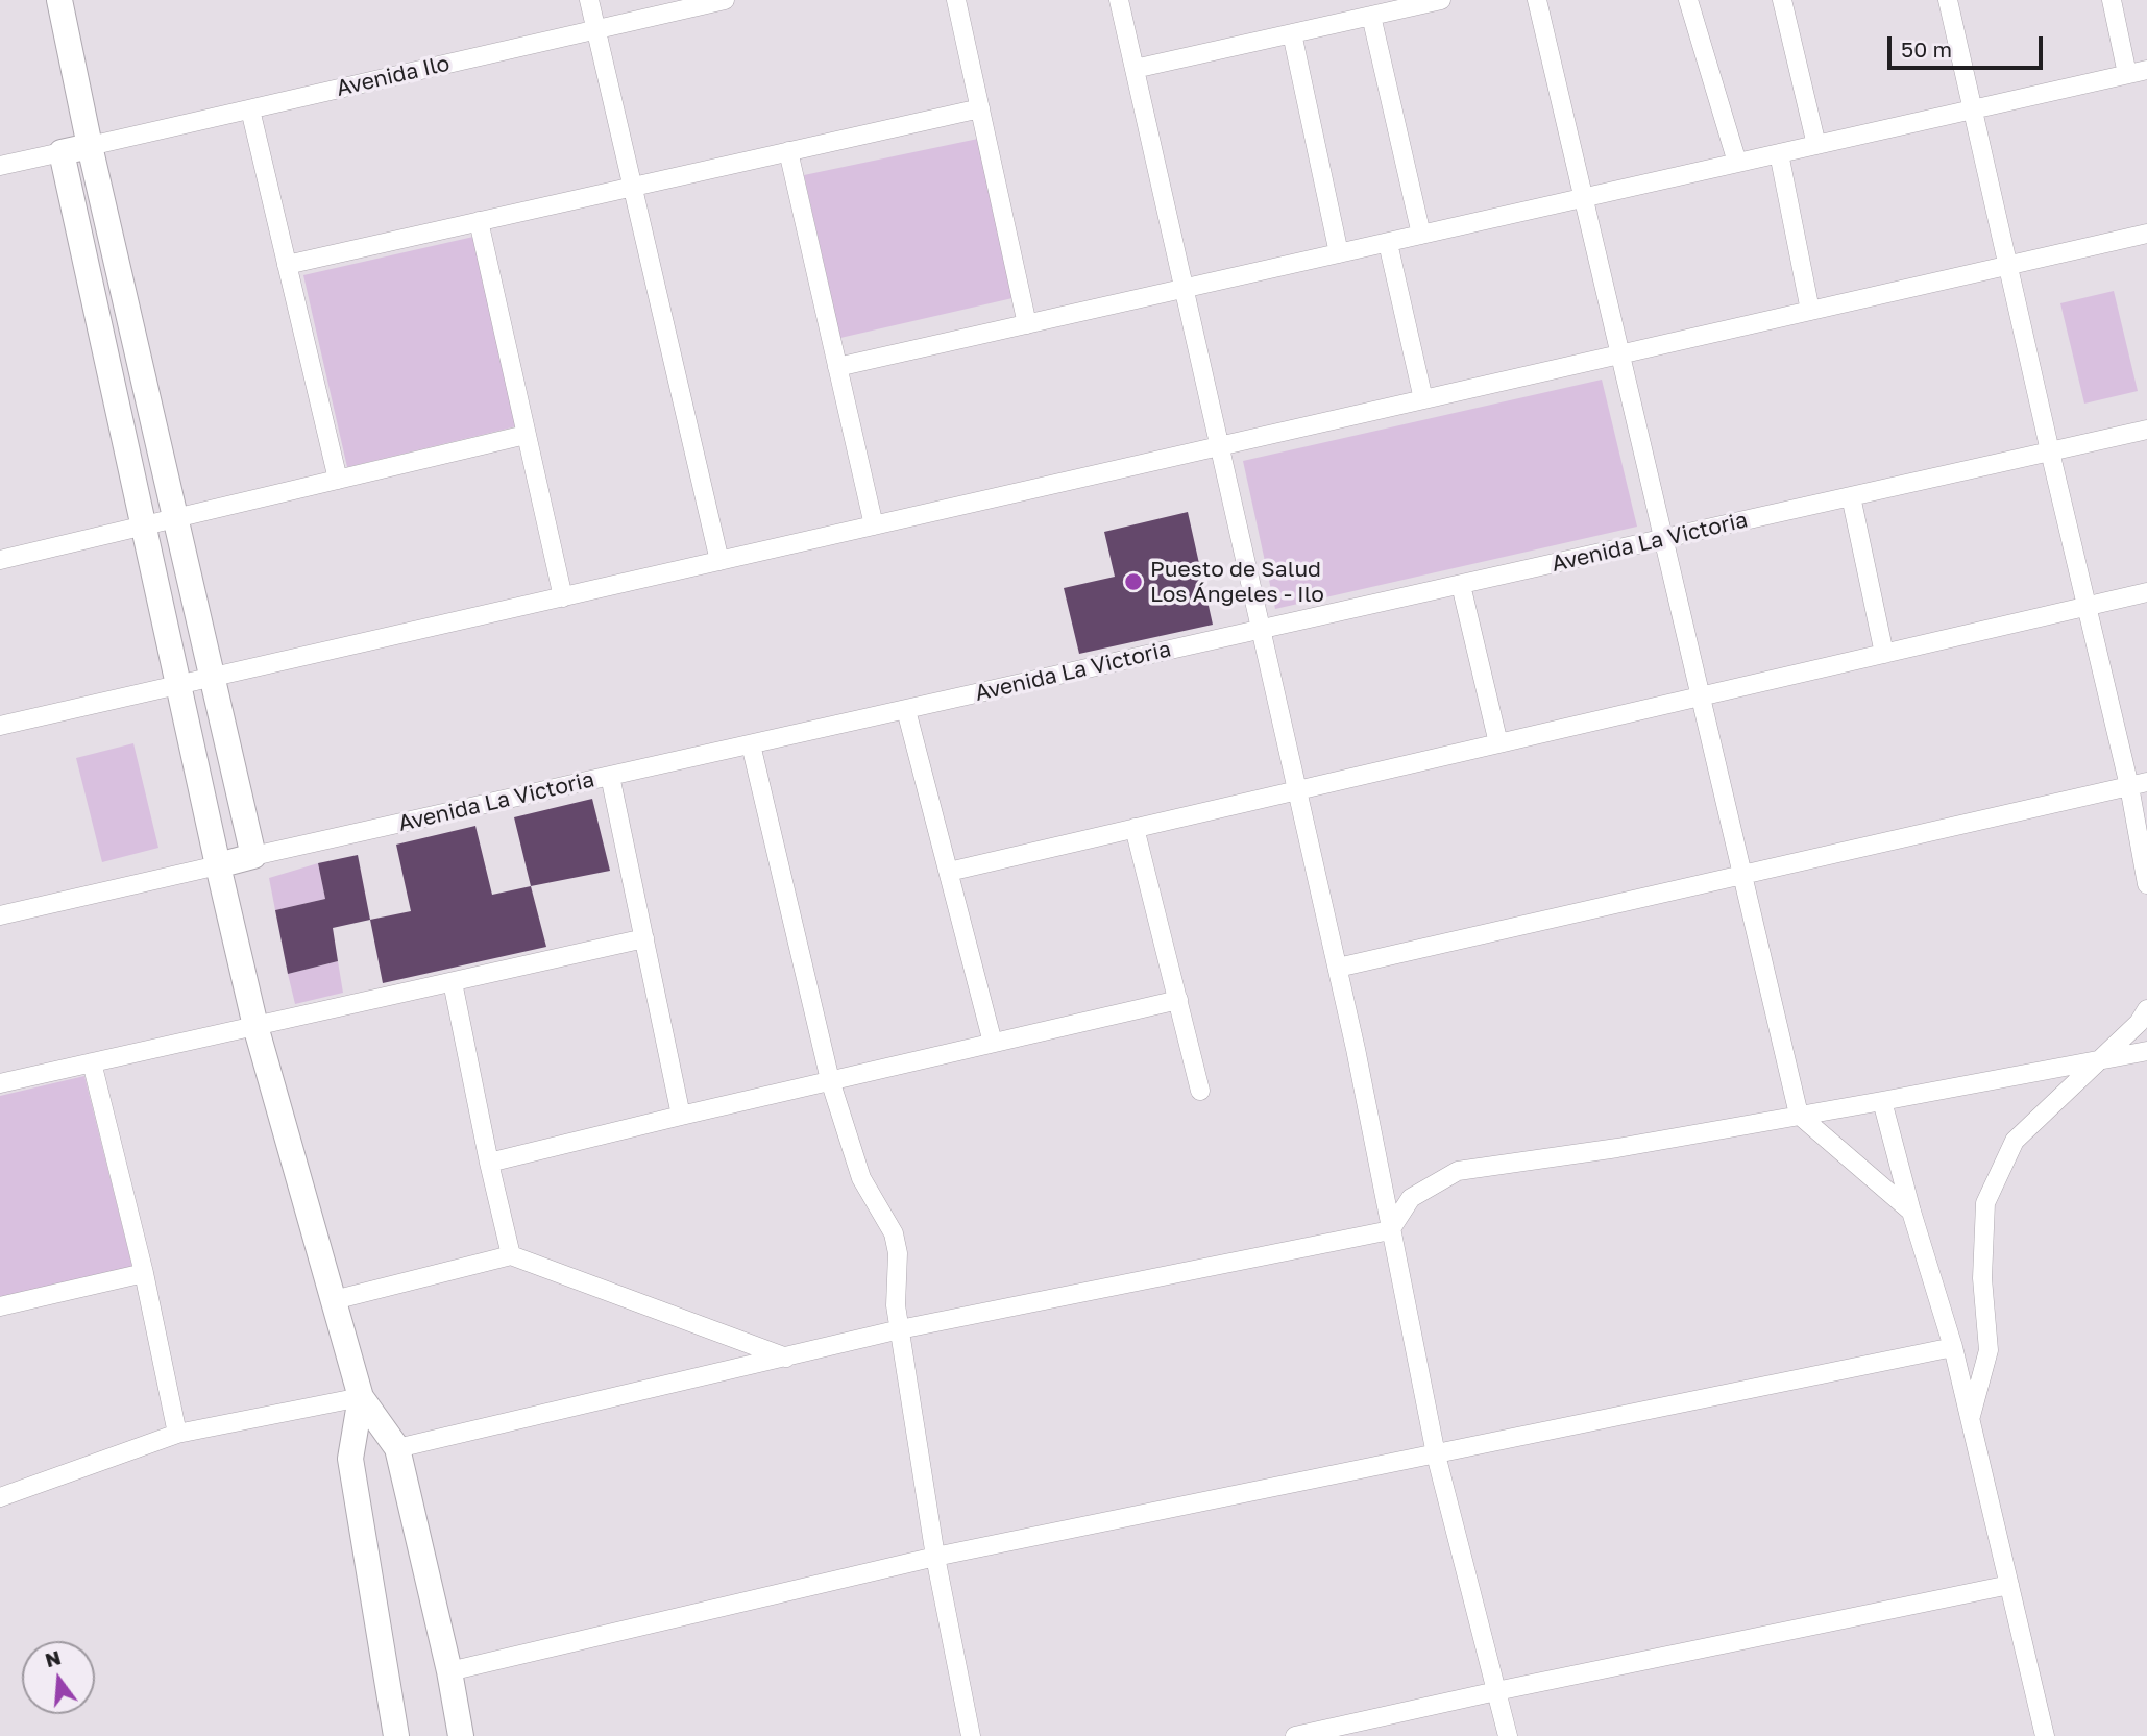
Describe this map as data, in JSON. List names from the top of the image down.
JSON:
{
  "streets": {
    "street": ["Avenida Ilo", "Avenida La Victoria"]
  },
  "places": ["Puesto de Salud Los Ángeles - Ilo"],
  "scale_bar": "50 m",
  "north": "top"
}
